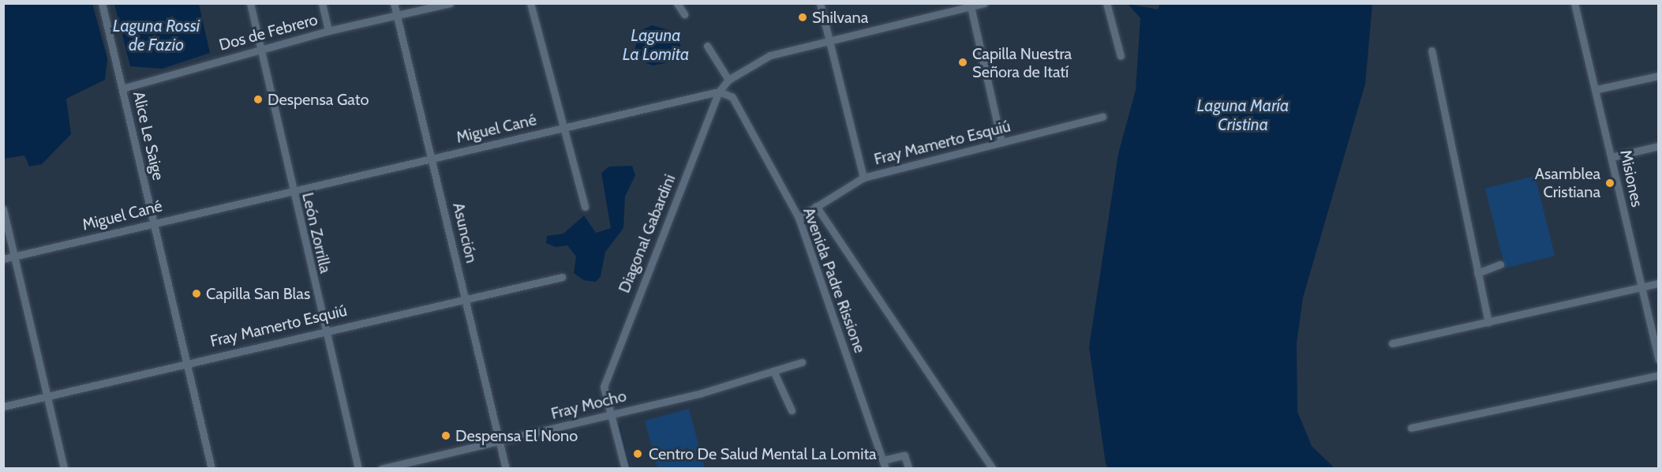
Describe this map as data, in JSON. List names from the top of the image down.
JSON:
{
  "streets": {
    "street": [
      "Dos de Febrero",
      "Miguel Cané",
      "Alice Le Saige",
      "Fray Mamerto Esquiú",
      "Misiones",
      "León Zorrilla",
      "Asunción",
      "Diagonal Gabardini",
      "Avenida Padre Rissione",
      "Fray Mocho"
    ]
  },
  "crossings": [
    ["Dos de Febrero", "Alice Le Saige"],
    ["Dos de Febrero", "León Zorrilla"],
    ["Dos de Febrero", "Asunción"],
    ["Miguel Cané", "Alice Le Saige"],
    ["Miguel Cané", "León Zorrilla"],
    ["Miguel Cané", "Asunción"],
    ["Miguel Cané", "Diagonal Gabardini"],
    ["Miguel Cané", "Avenida Padre Rissione"],
    ["Alice Le Saige", "Fray Mamerto Esquiú"],
    ["Fray Mamerto Esquiú", "León Zorrilla"],
    ["Fray Mamerto Esquiú", "Asunción"],
    ["Fray Mamerto Esquiú", "Avenida Padre Rissione"],
    ["Asunción", "Fray Mocho"],
    ["Diagonal Gabardini", "Avenida Padre Rissione"],
    ["Diagonal Gabardini", "Fray Mocho"]
  ],
  "water": ["Laguna Rossi de Fazio", "Laguna La Lomita", "Laguna María Cristina"],
  "places": [
    "Shilvana",
    "Capilla Nuestra Señora de Itatí",
    "Despensa Gato",
    "Asamblea Cristiana",
    "Capilla San Blas",
    "Despensa El Nono",
    "Centro De Salud Mental La Lomita"
  ]
}
